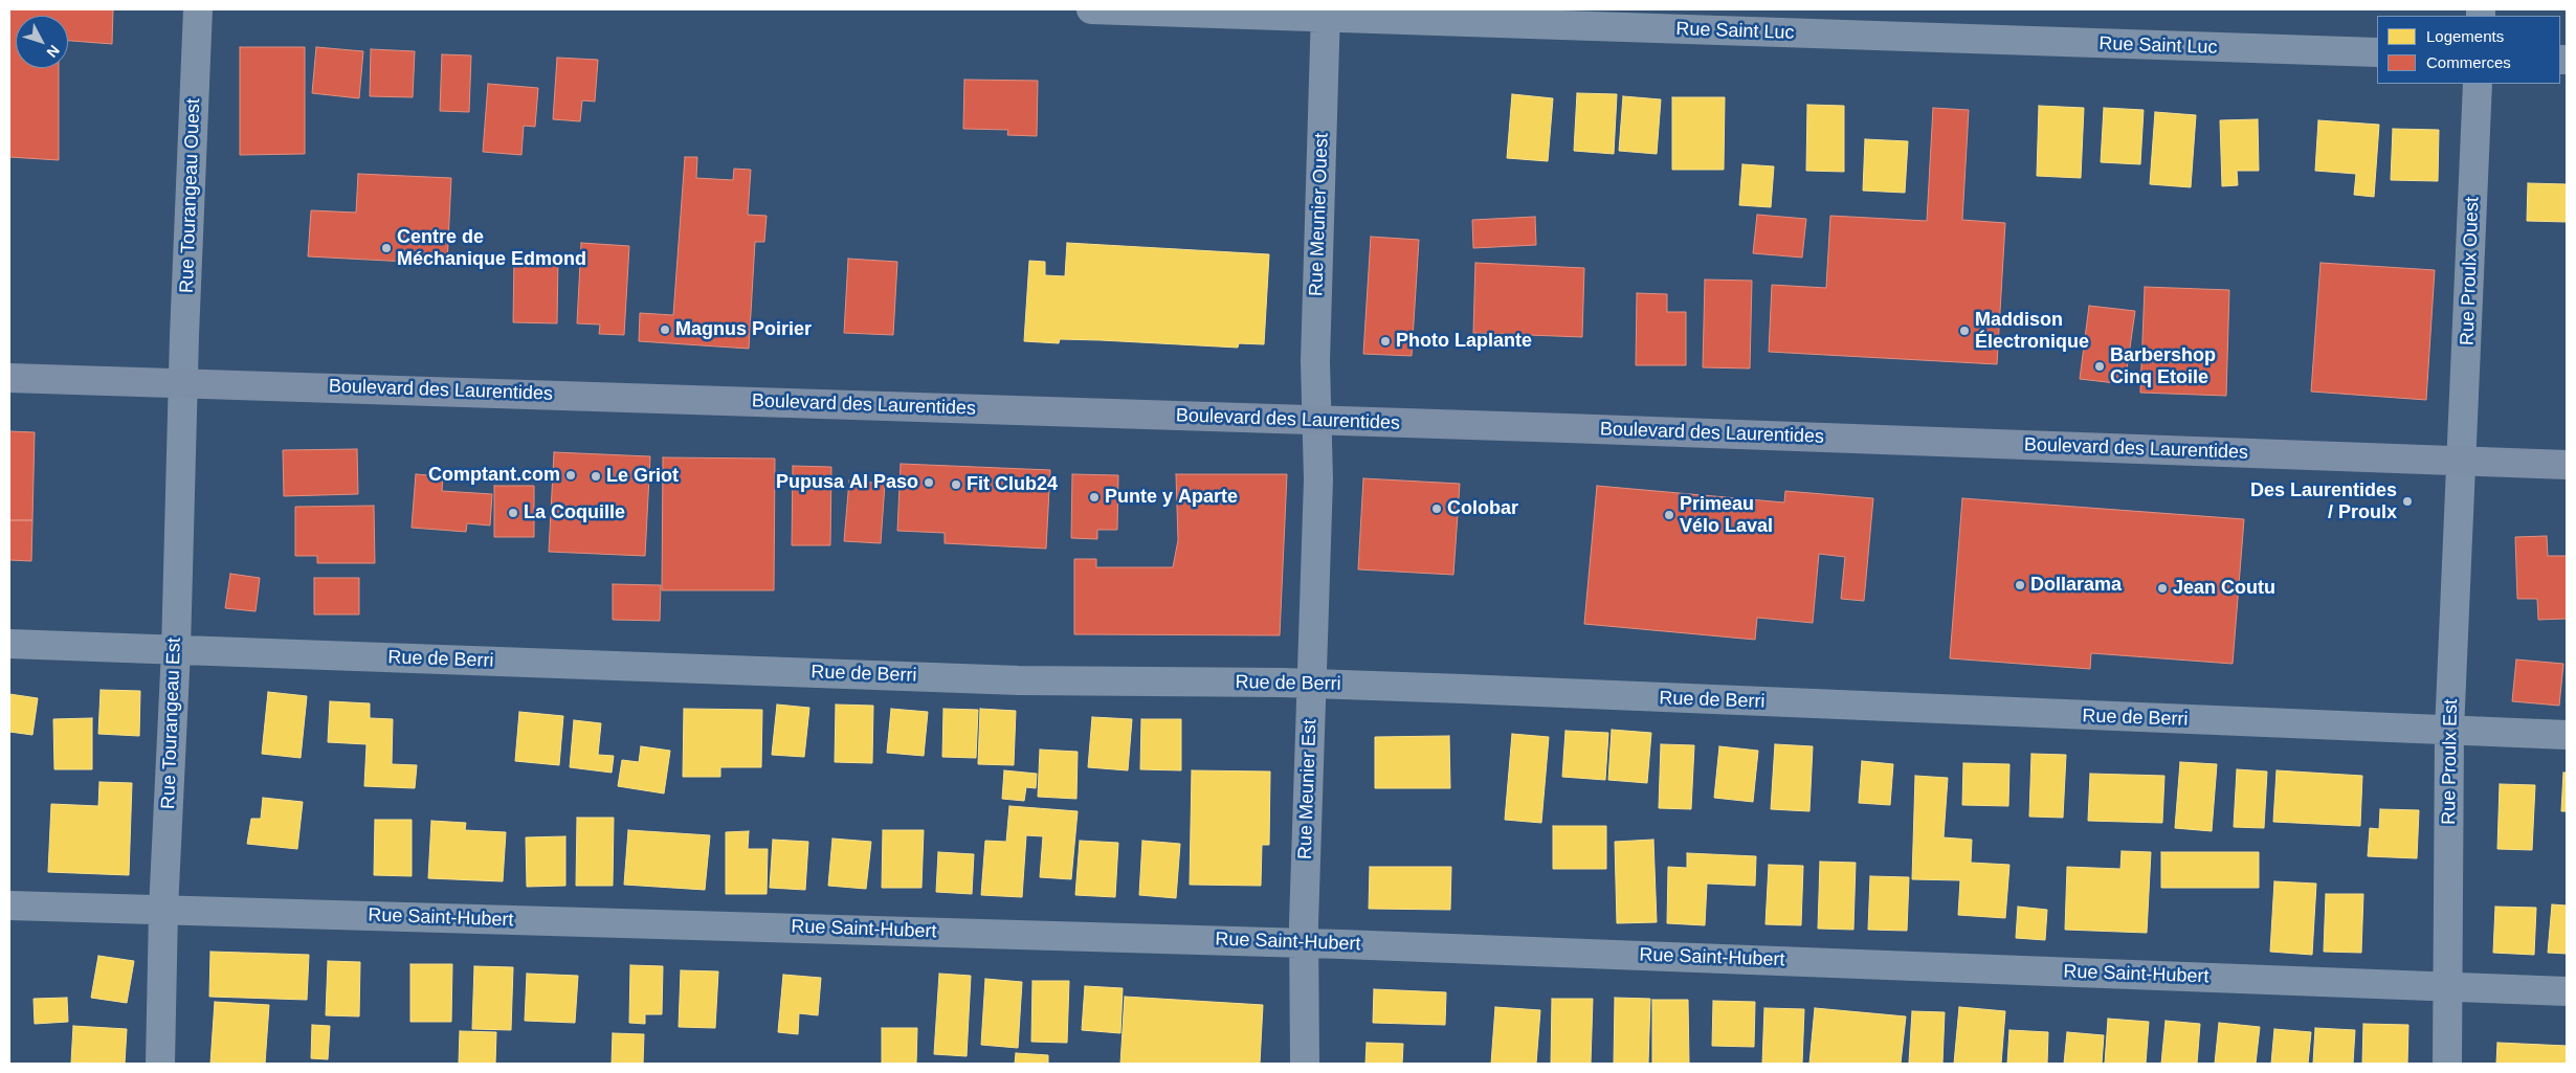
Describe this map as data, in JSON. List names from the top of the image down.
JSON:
{
  "streets": {
    "main road": ["Boulevard des Laurentides"],
    "street": [
      "Rue Saint Luc",
      "Rue Tourangeau Ouest",
      "Rue Meunier Ouest",
      "Rue Proulx Ouest",
      "Rue de Berri",
      "Rue Tourangeau Est",
      "Rue Proulx Est",
      "Rue Meunier Est",
      "Rue Saint-Hubert"
    ]
  },
  "crossings": [
    ["Rue Saint Luc", "Rue Meunier Ouest"],
    ["Rue Tourangeau Ouest", "Boulevard des Laurentides"],
    ["Rue Tourangeau Ouest", "Rue Tourangeau Est"],
    ["Rue Meunier Ouest", "Boulevard des Laurentides"],
    ["Rue Meunier Ouest", "Rue Meunier Est"],
    ["Rue Proulx Ouest", "Boulevard des Laurentides"],
    ["Rue Proulx Ouest", "Rue Proulx Est"],
    ["Boulevard des Laurentides", "Rue Tourangeau Est"],
    ["Boulevard des Laurentides", "Rue Proulx Est"],
    ["Boulevard des Laurentides", "Rue Meunier Est"],
    ["Rue de Berri", "Rue Tourangeau Est"],
    ["Rue de Berri", "Rue Proulx Est"],
    ["Rue de Berri", "Rue Meunier Est"],
    ["Rue Tourangeau Est", "Rue Saint-Hubert"],
    ["Rue Proulx Est", "Rue Saint-Hubert"],
    ["Rue Meunier Est", "Rue Saint-Hubert"]
  ],
  "places": [
    "Centre de Méchanique Edmond",
    "Magnus Poirier",
    "Maddison Électronique",
    "Photo Laplante",
    "Barbershop Cinq Etoile",
    "Comptant.com",
    "Le Griot",
    "Pupusa Al Paso",
    "Fit Club24",
    "Punte y Aparte",
    "Des Laurentides / Proulx",
    "Colobar",
    "La Coquille",
    "Primeau Vélo Laval",
    "Dollarama",
    "Jean Coutu"
  ],
  "legend": ["Logements", "Commerces"],
  "north": "bottom right"
}
